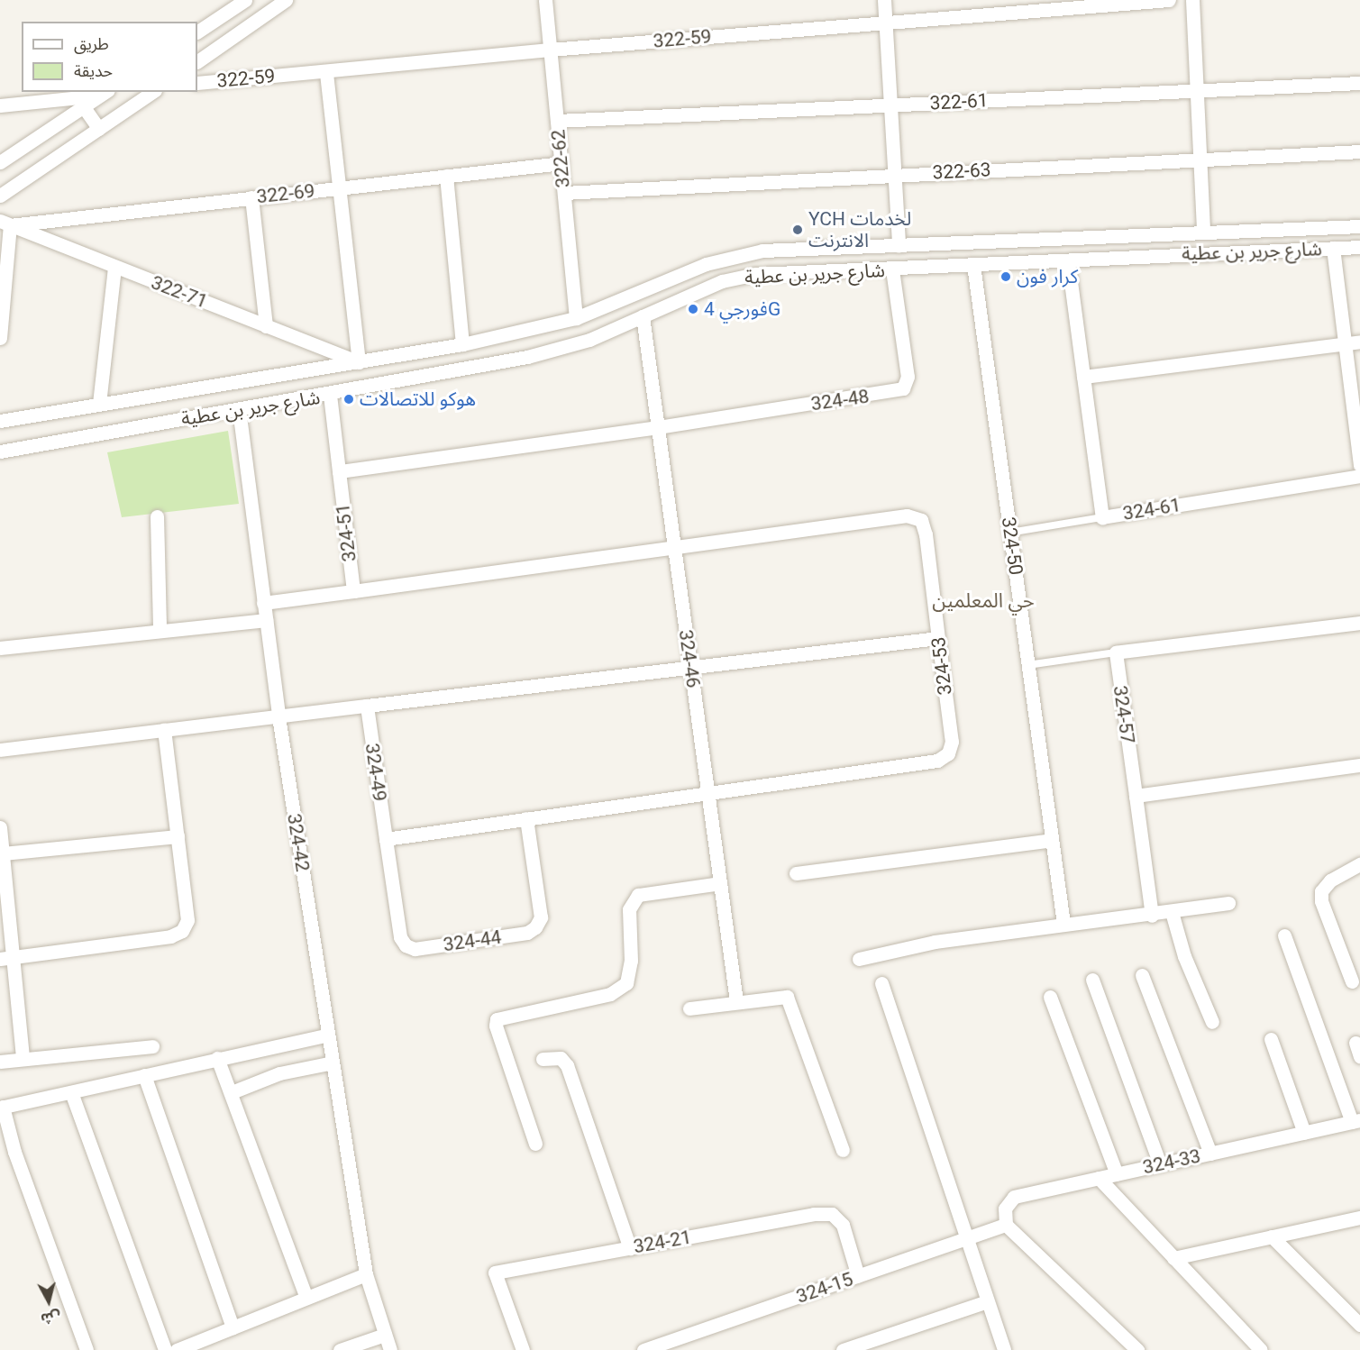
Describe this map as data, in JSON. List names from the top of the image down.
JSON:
{
  "streets": {
    "street": [
      "322-59",
      "322-61",
      "322-62",
      "322-63",
      "322-69",
      "شارع جرير بن عطية",
      "322-71",
      "324-48",
      "324-61",
      "324-51",
      "324-50",
      "324-46",
      "324-53",
      "324-57",
      "324-49",
      "324-42",
      "324-44",
      "324-33",
      "324-21",
      "324-15"
    ]
  },
  "crossings": [
    ["322-59", "322-62"],
    ["322-61", "322-62"],
    ["322-62", "322-63"],
    ["322-62", "322-69"],
    ["322-62", "شارع جرير بن عطية"],
    ["322-69", "322-71"],
    ["شارع جرير بن عطية", "322-71"],
    ["شارع جرير بن عطية", "324-48"],
    ["شارع جرير بن عطية", "324-61"],
    ["شارع جرير بن عطية", "324-51"],
    ["شارع جرير بن عطية", "324-50"],
    ["شارع جرير بن عطية", "324-46"],
    ["شارع جرير بن عطية", "324-42"],
    ["324-48", "324-46"],
    ["324-46", "324-53"],
    ["324-49", "324-44"],
    ["324-33", "324-15"],
    ["324-21", "324-15"]
  ],
  "districts": ["حي المعلمين"],
  "places": [
    "YCH لخدمات الانترنت",
    "كرار فون",
    "فورجي 4G",
    "هوكو للاتصالات"
  ],
  "legend": ["طريق", "حديقة"],
  "north": "bottom"
}
